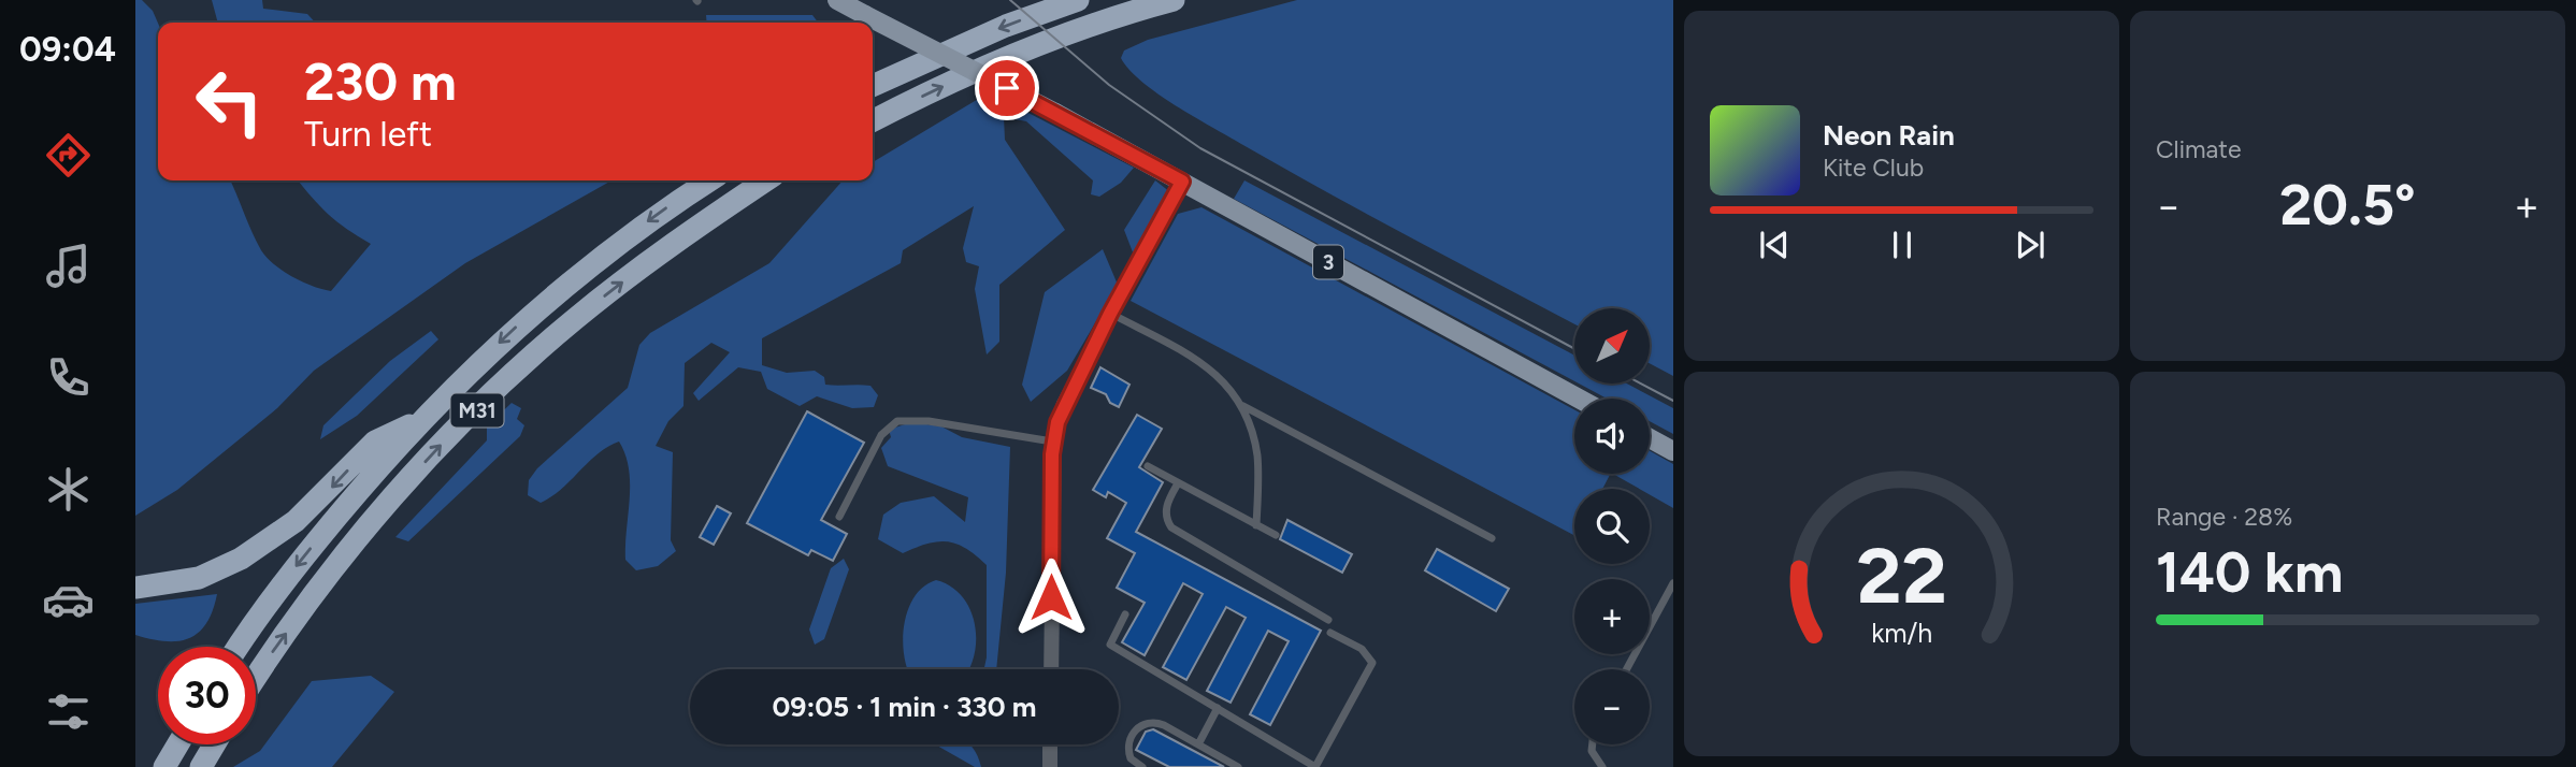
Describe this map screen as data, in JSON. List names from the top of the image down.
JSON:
{
  "streets": {
    "highway": ["M31"],
    "main road": ["3"]
  },
  "north": "top right",
  "page": {
    "tabs": "09:04",
    "tile": [
      "Climate",
      ["Range · 28%", "140 km"]
    ],
    "turn": ["230 m", "Turn left"],
    "song": ["Neon Rain", "Kite Club"],
    "heat": ["−", "20.5°", "+"],
    "map_buttons": ["+", "−"],
    "limit": "30",
    "trip": "09:05 · 1 min · 330 m",
    "gauge": ["22", "km/h"]
  }
}
